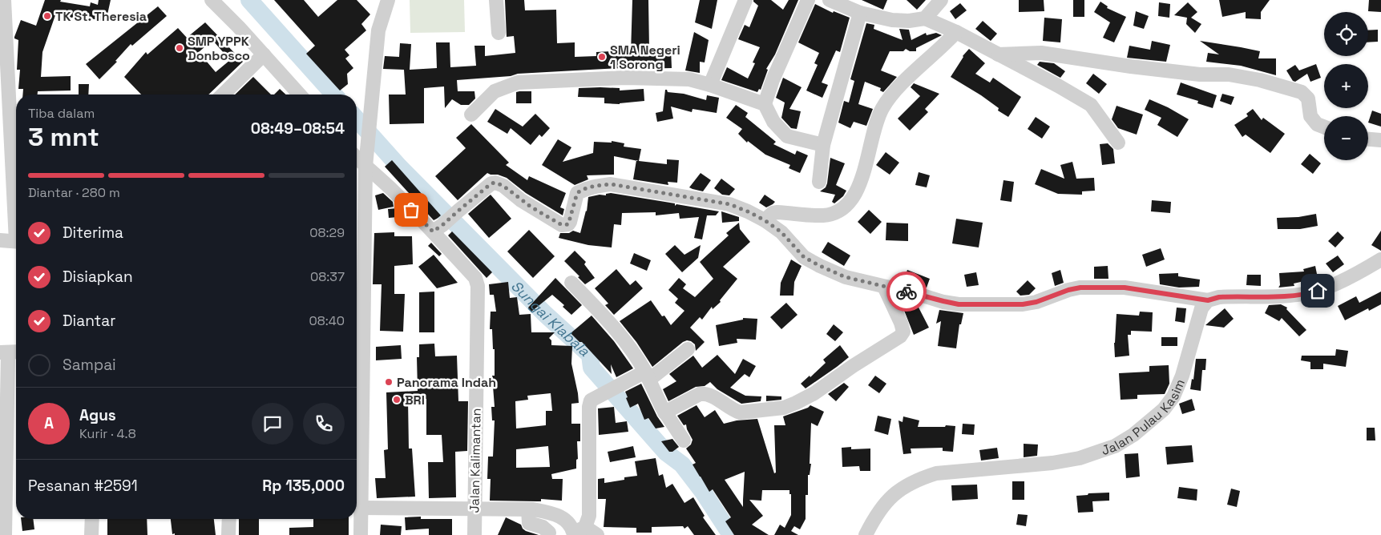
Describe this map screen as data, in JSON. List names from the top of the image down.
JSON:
{
  "streets": {
    "street": ["Jalan Pulau Kasim", "Jalan Kalimantan"]
  },
  "water": ["Sungai Klabala"],
  "places": [
    "TK St. Theresia",
    "SMP YPPK Donbosco",
    "SMA Negeri 1 Sorong",
    "Panorama Indah",
    "BRI"
  ],
  "page": {
    "map_buttons": ["+", "−"],
    "heading": ["3 mnt", "Tiba dalam", "08:49–08:54"],
    "panel": [
      "Agus",
      "Kurir · 4.8",
      "Pesanan #2591",
      "Rp 135,000"
    ],
    "bar": "Diantar · 280 m",
    "list": [
      ["Diterima", "08:29"],
      ["Disiapkan", "08:37"],
      ["Diantar", "08:40"],
      "Sampai"
    ],
    "round": "A"
  }
}
